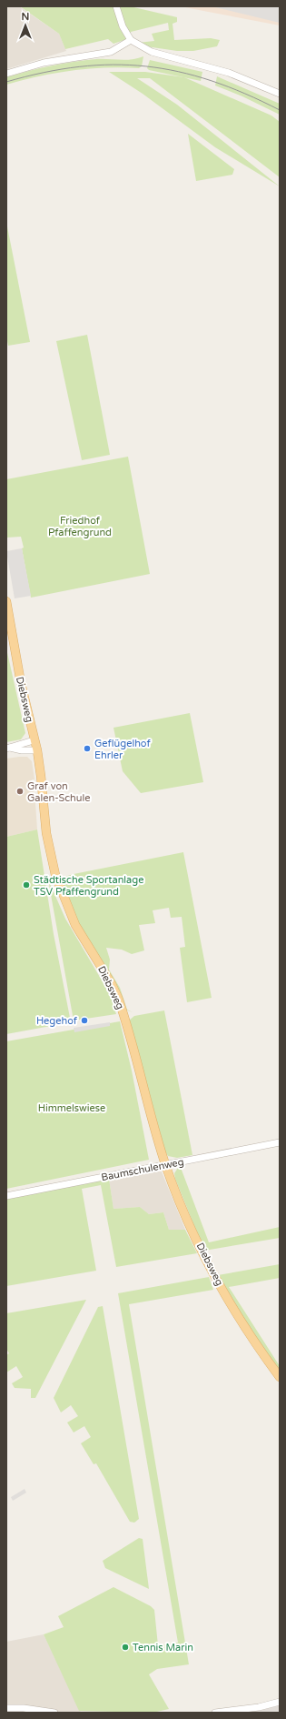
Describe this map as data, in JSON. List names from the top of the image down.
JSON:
{
  "streets": {
    "main road": ["Diebsweg"],
    "street": ["Baumschulenweg"]
  },
  "crossings": [
    ["Diebsweg", "Baumschulenweg"]
  ],
  "parks": ["Friedhof Pfaffengrund", "Himmelswiese"],
  "places": [
    "Geflügelhof Ehrler",
    "Graf von Galen-Schule",
    "Städtische Sportanlage TSV Pfaffengrund",
    "Hegehof",
    "Tennis Marin"
  ],
  "north": "top"
}
